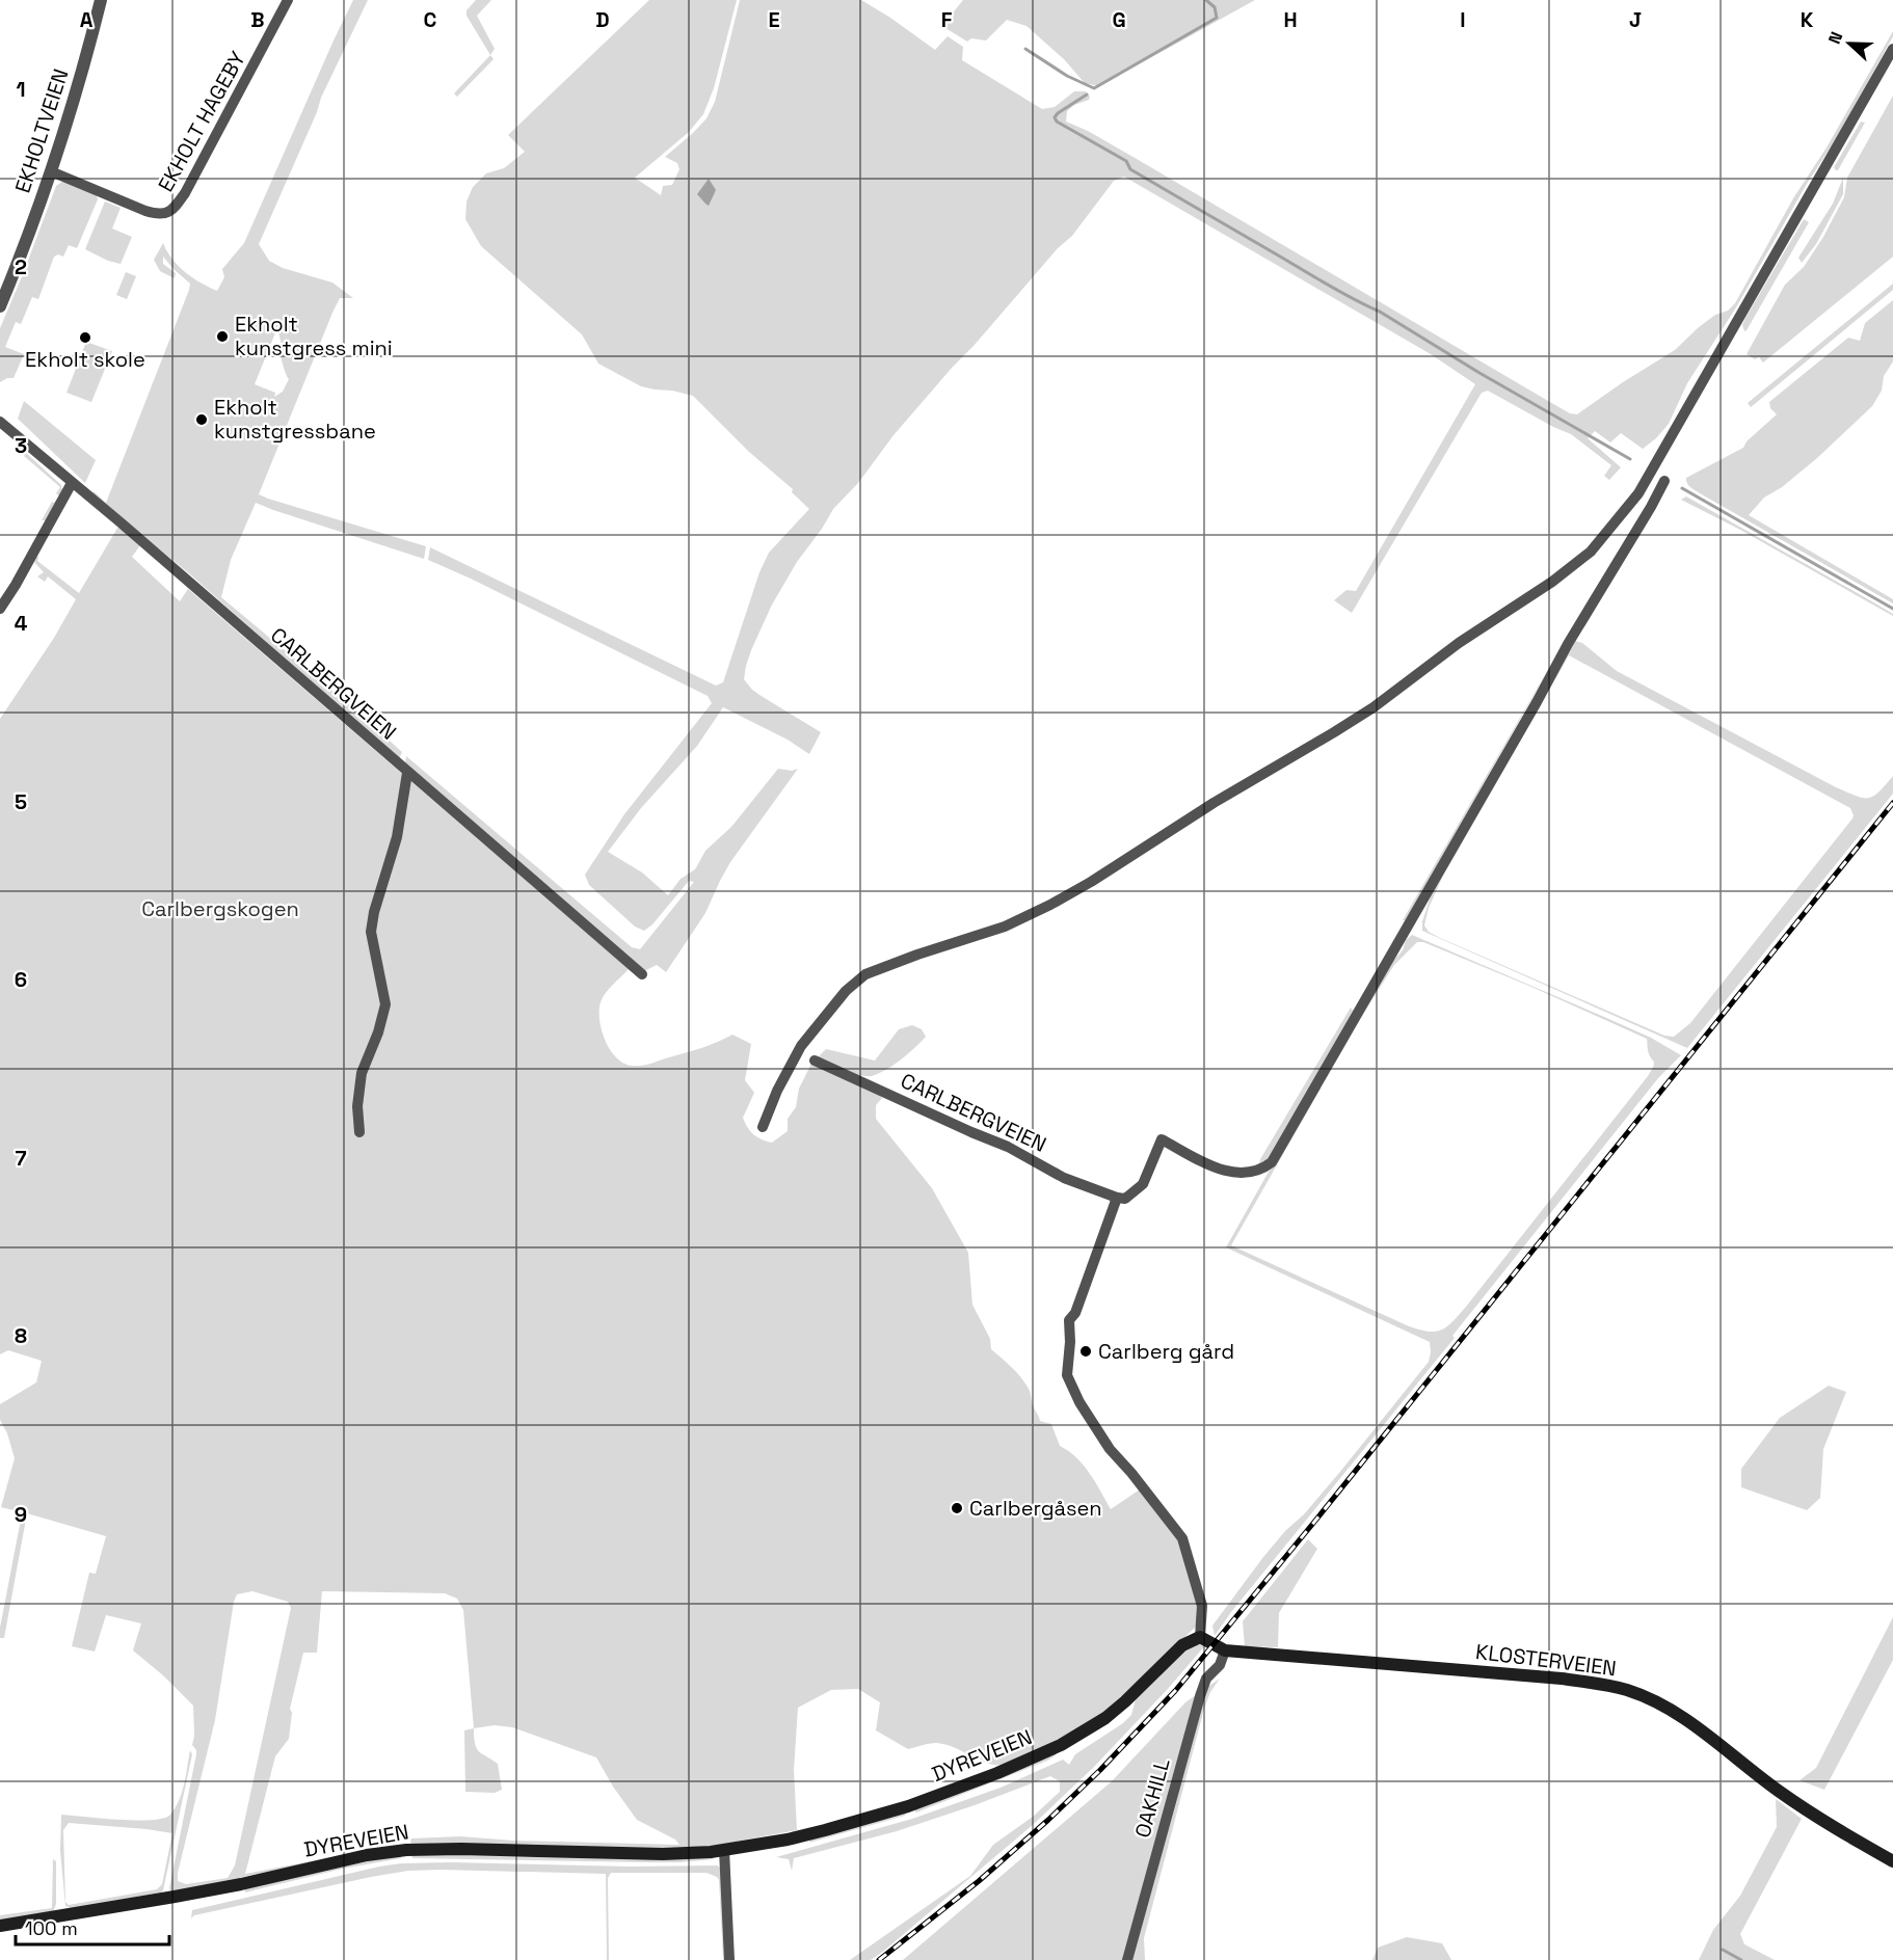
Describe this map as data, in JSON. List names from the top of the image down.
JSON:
{
  "streets": {
    "main road": ["KLOSTERVEIEN", "DYREVEIEN"],
    "street": [
      "EKHOLT HAGEBY",
      "EKHOLTVEIEN",
      "CARLBERGVEIEN",
      "OAKHILL"
    ]
  },
  "crossings": [
    ["EKHOLT HAGEBY", "EKHOLTVEIEN"],
    ["KLOSTERVEIEN", "OAKHILL"]
  ],
  "parks": ["Carlbergskogen"],
  "places": [
    "Ekholt kunstgress mini",
    "Ekholt skole",
    "Ekholt kunstgressbane",
    "Carlberg gård",
    "Carlbergåsen"
  ],
  "scale_bar": "100 m",
  "north": "left",
  "grid": {
    "columns": [
      "A",
      "B",
      "C",
      "D",
      "E",
      "F",
      "G",
      "H",
      "I",
      "J",
      "K"
    ],
    "rows": [
      "1",
      "2",
      "3",
      "4",
      "5",
      "6",
      "7",
      "8",
      "9"
    ]
  }
}
